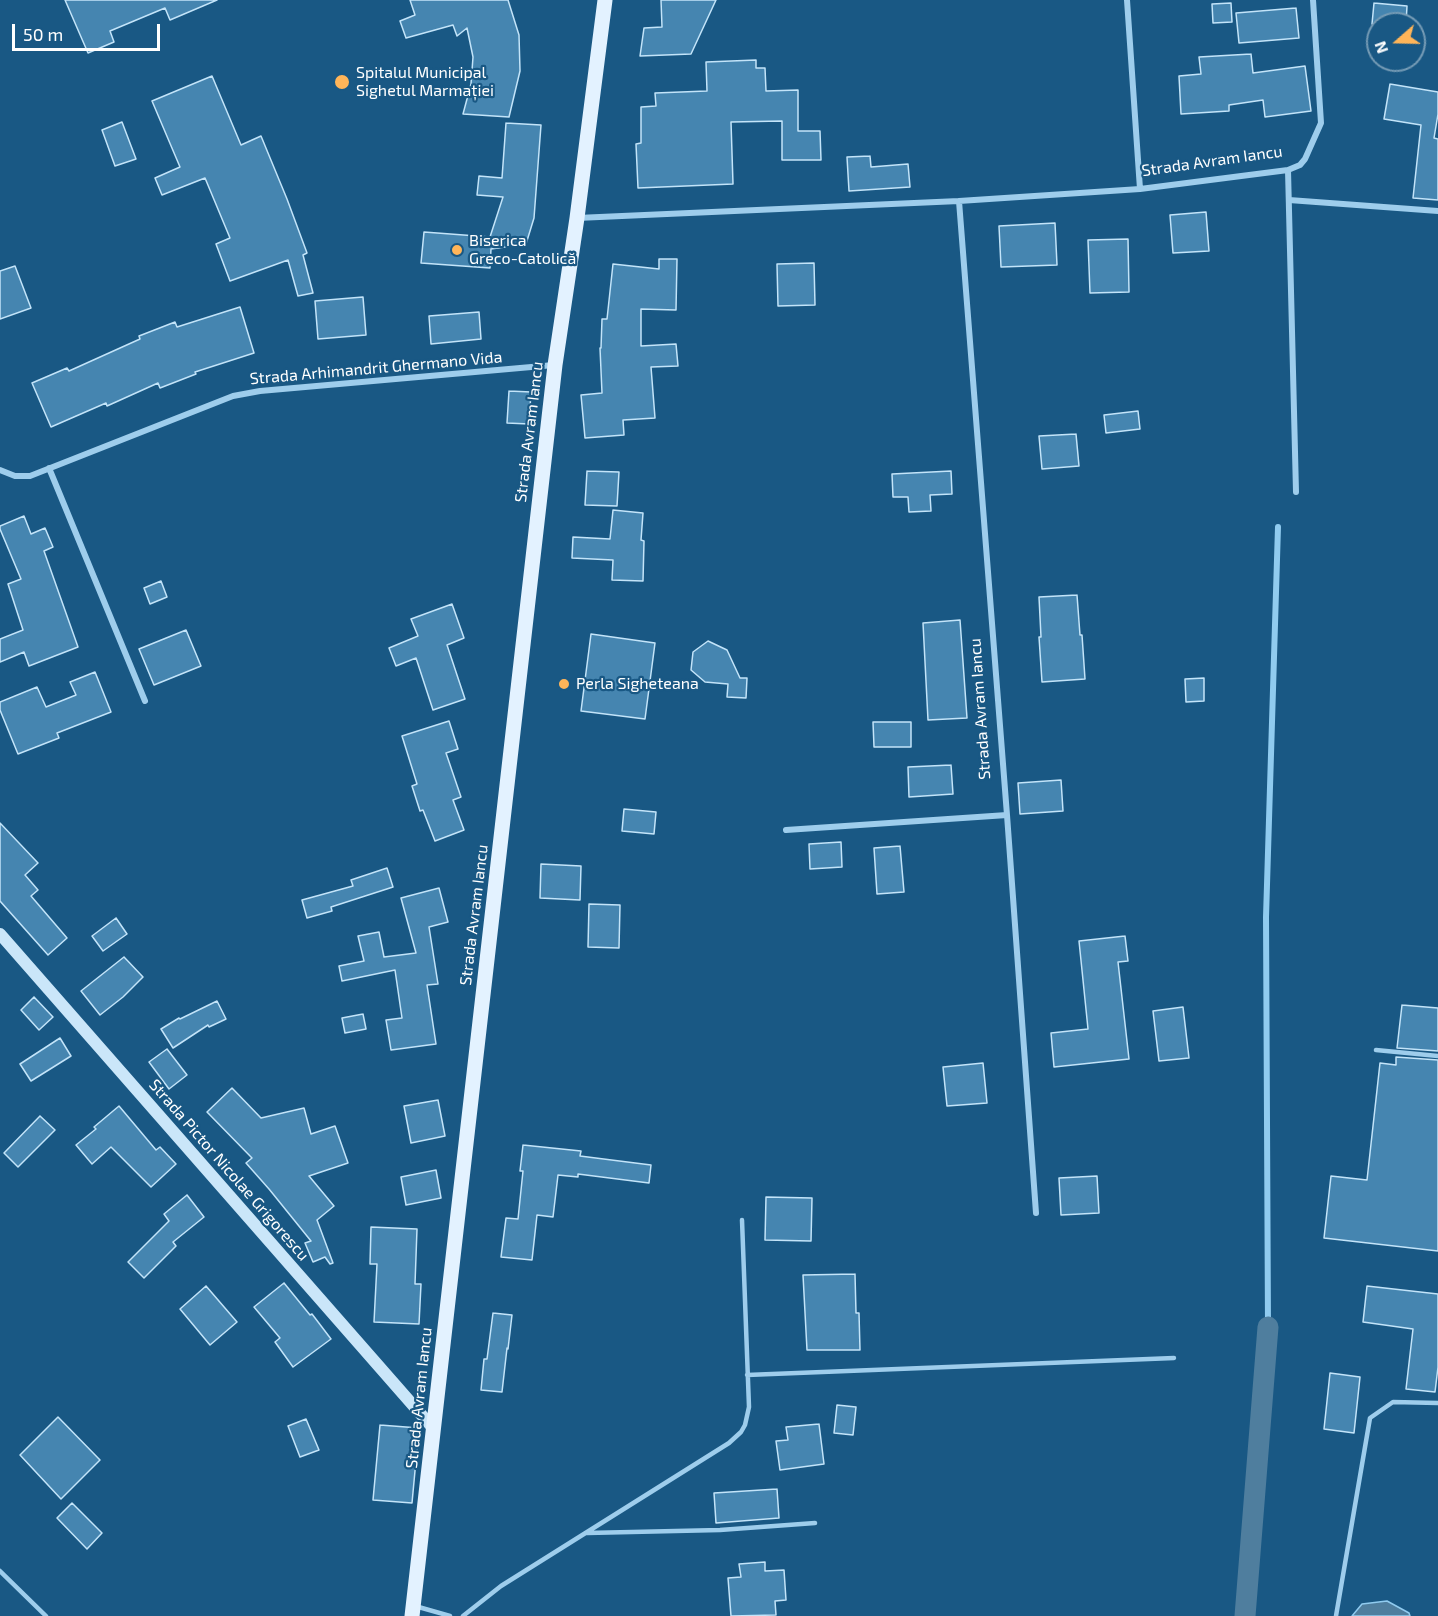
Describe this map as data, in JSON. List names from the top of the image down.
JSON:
{
  "streets": {
    "main road": ["Strada Avram Iancu", "Strada Pictor Nicolae Grigorescu"],
    "street": ["Strada Arhimandrit Ghermano Vida"]
  },
  "crossings": [
    ["Strada Avram Iancu", "Strada Arhimandrit Ghermano Vida"],
    ["Strada Avram Iancu", "Strada Pictor Nicolae Grigorescu"]
  ],
  "places": ["Spitalul Municipal Sighetul Marmației", "Biserica Greco-Catolică", "Perla Sigheteana"],
  "scale_bar": "50 m",
  "north": "left"
}
